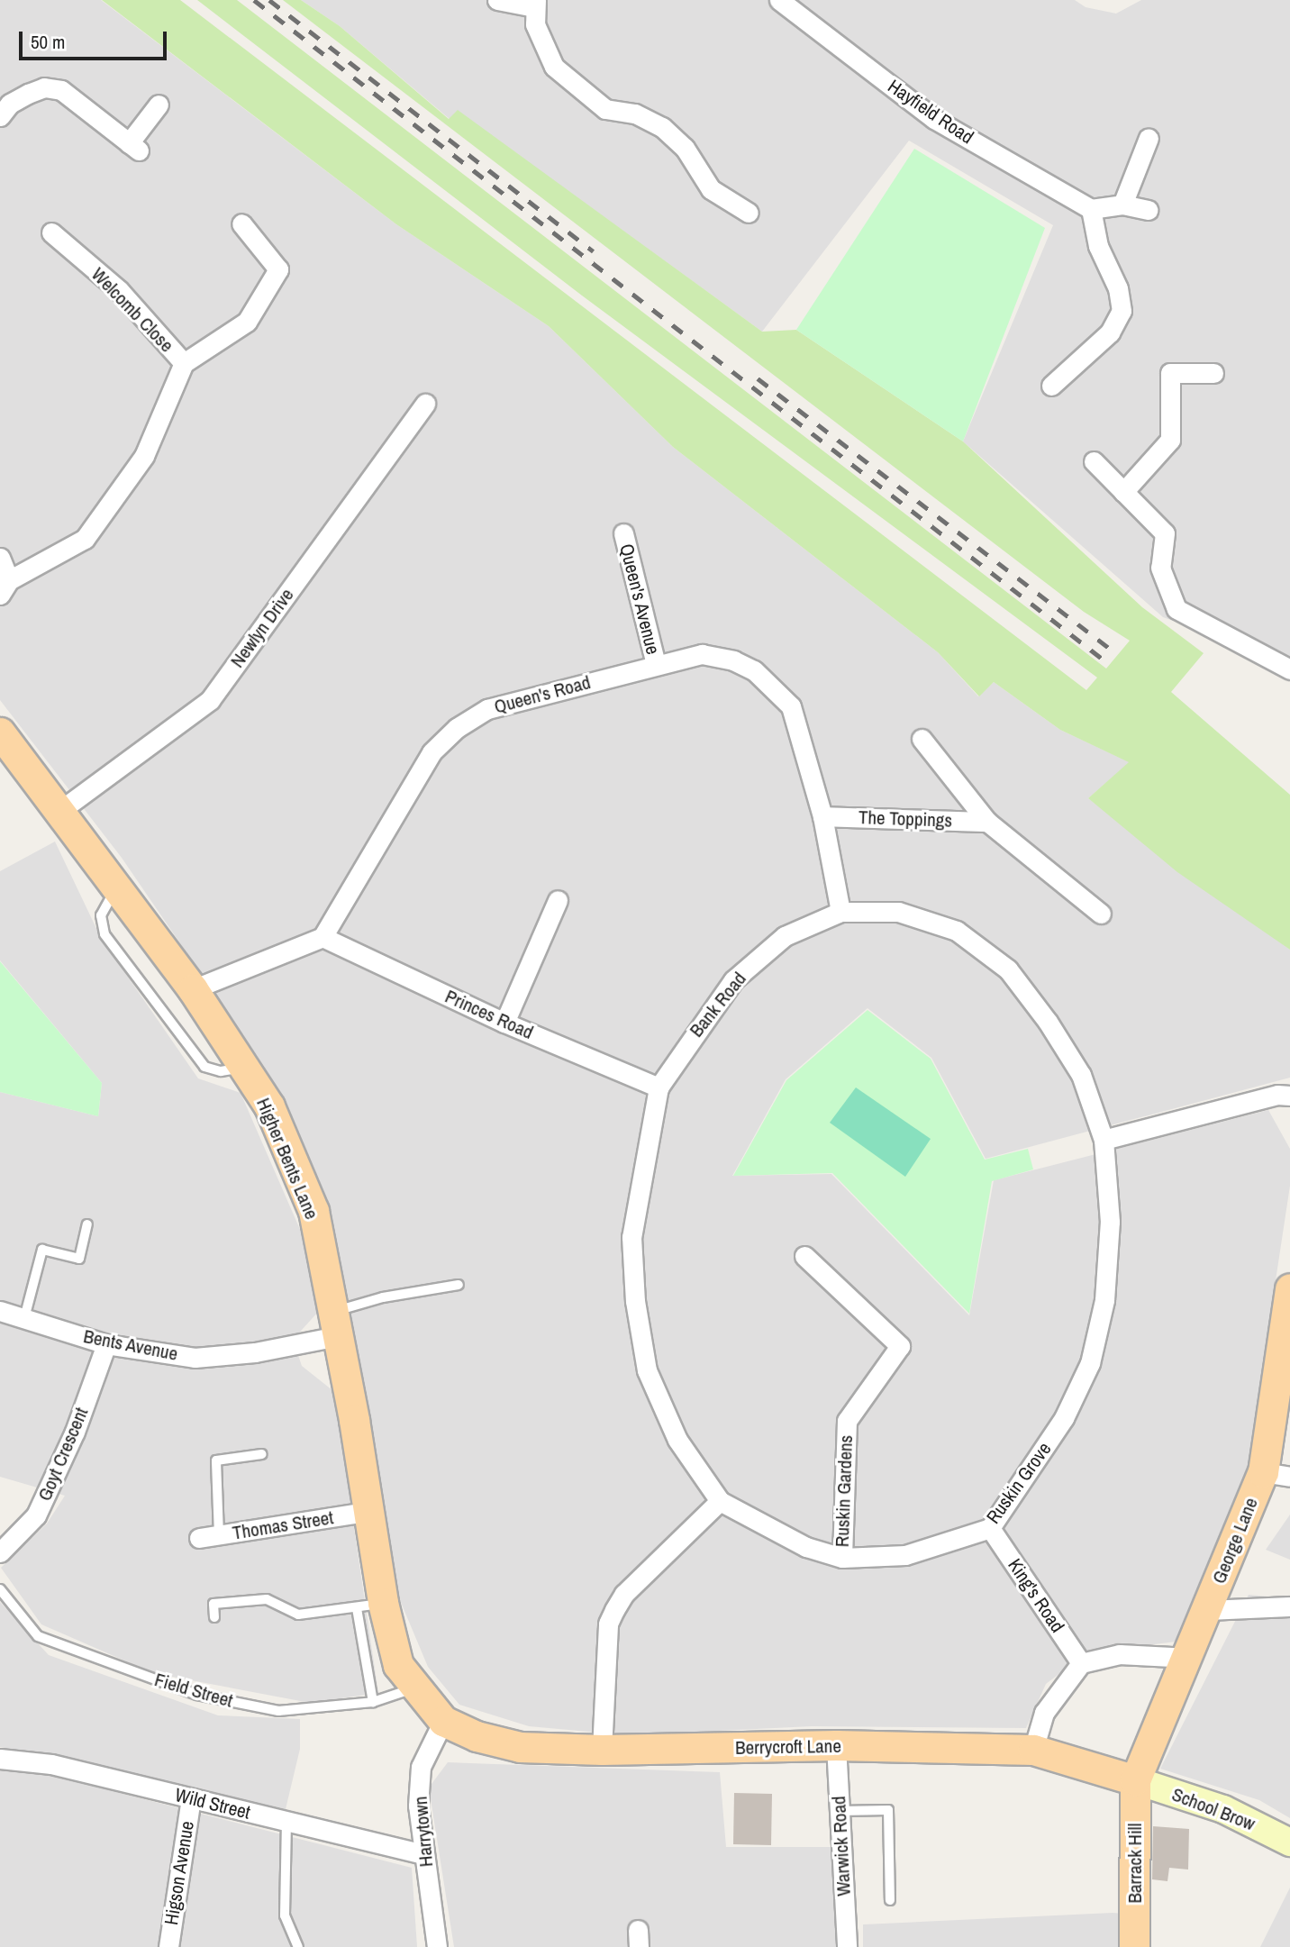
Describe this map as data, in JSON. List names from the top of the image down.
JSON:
{
  "streets": {
    "main road": [
      "Higher Bents Lane",
      "George Lane",
      "Berrycroft Lane",
      "School Brow",
      "Barrack Hill"
    ],
    "street": [
      "Hayfield Road",
      "Welcomb Close",
      "Queen's Avenue",
      "Newlyn Drive",
      "Queen's Road",
      "The Toppings",
      "Bank Road",
      "Princes Road",
      "Bents Avenue",
      "Goyt Crescent",
      "Ruskin Grove",
      "Ruskin Gardens",
      "Thomas Street",
      "King's Road",
      "Wild Street",
      "Harrytown",
      "Warwick Road",
      "Higson Avenue"
    ],
    "lane": ["Field Street"]
  },
  "crossings": [
    ["Queen's Avenue", "Queen's Road"],
    ["Newlyn Drive", "Higher Bents Lane"],
    ["Queen's Road", "The Toppings"],
    ["Queen's Road", "Bank Road"],
    ["Queen's Road", "Princes Road"],
    ["Bank Road", "Princes Road"],
    ["Bank Road", "Ruskin Grove"],
    ["Higher Bents Lane", "Bents Avenue"],
    ["Higher Bents Lane", "Thomas Street"],
    ["Higher Bents Lane", "Field Street"],
    ["Higher Bents Lane", "Berrycroft Lane"],
    ["Higher Bents Lane", "Harrytown"],
    ["Bents Avenue", "Goyt Crescent"],
    ["Ruskin Grove", "Ruskin Gardens"],
    ["Ruskin Grove", "King's Road"],
    ["George Lane", "Berrycroft Lane"],
    ["George Lane", "School Brow"],
    ["George Lane", "Barrack Hill"],
    ["Berrycroft Lane", "School Brow"],
    ["Berrycroft Lane", "Harrytown"],
    ["Berrycroft Lane", "Warwick Road"],
    ["Berrycroft Lane", "Barrack Hill"],
    ["Wild Street", "Harrytown"],
    ["Wild Street", "Higson Avenue"],
    ["School Brow", "Barrack Hill"]
  ],
  "scale_bar": "50 m"
}
